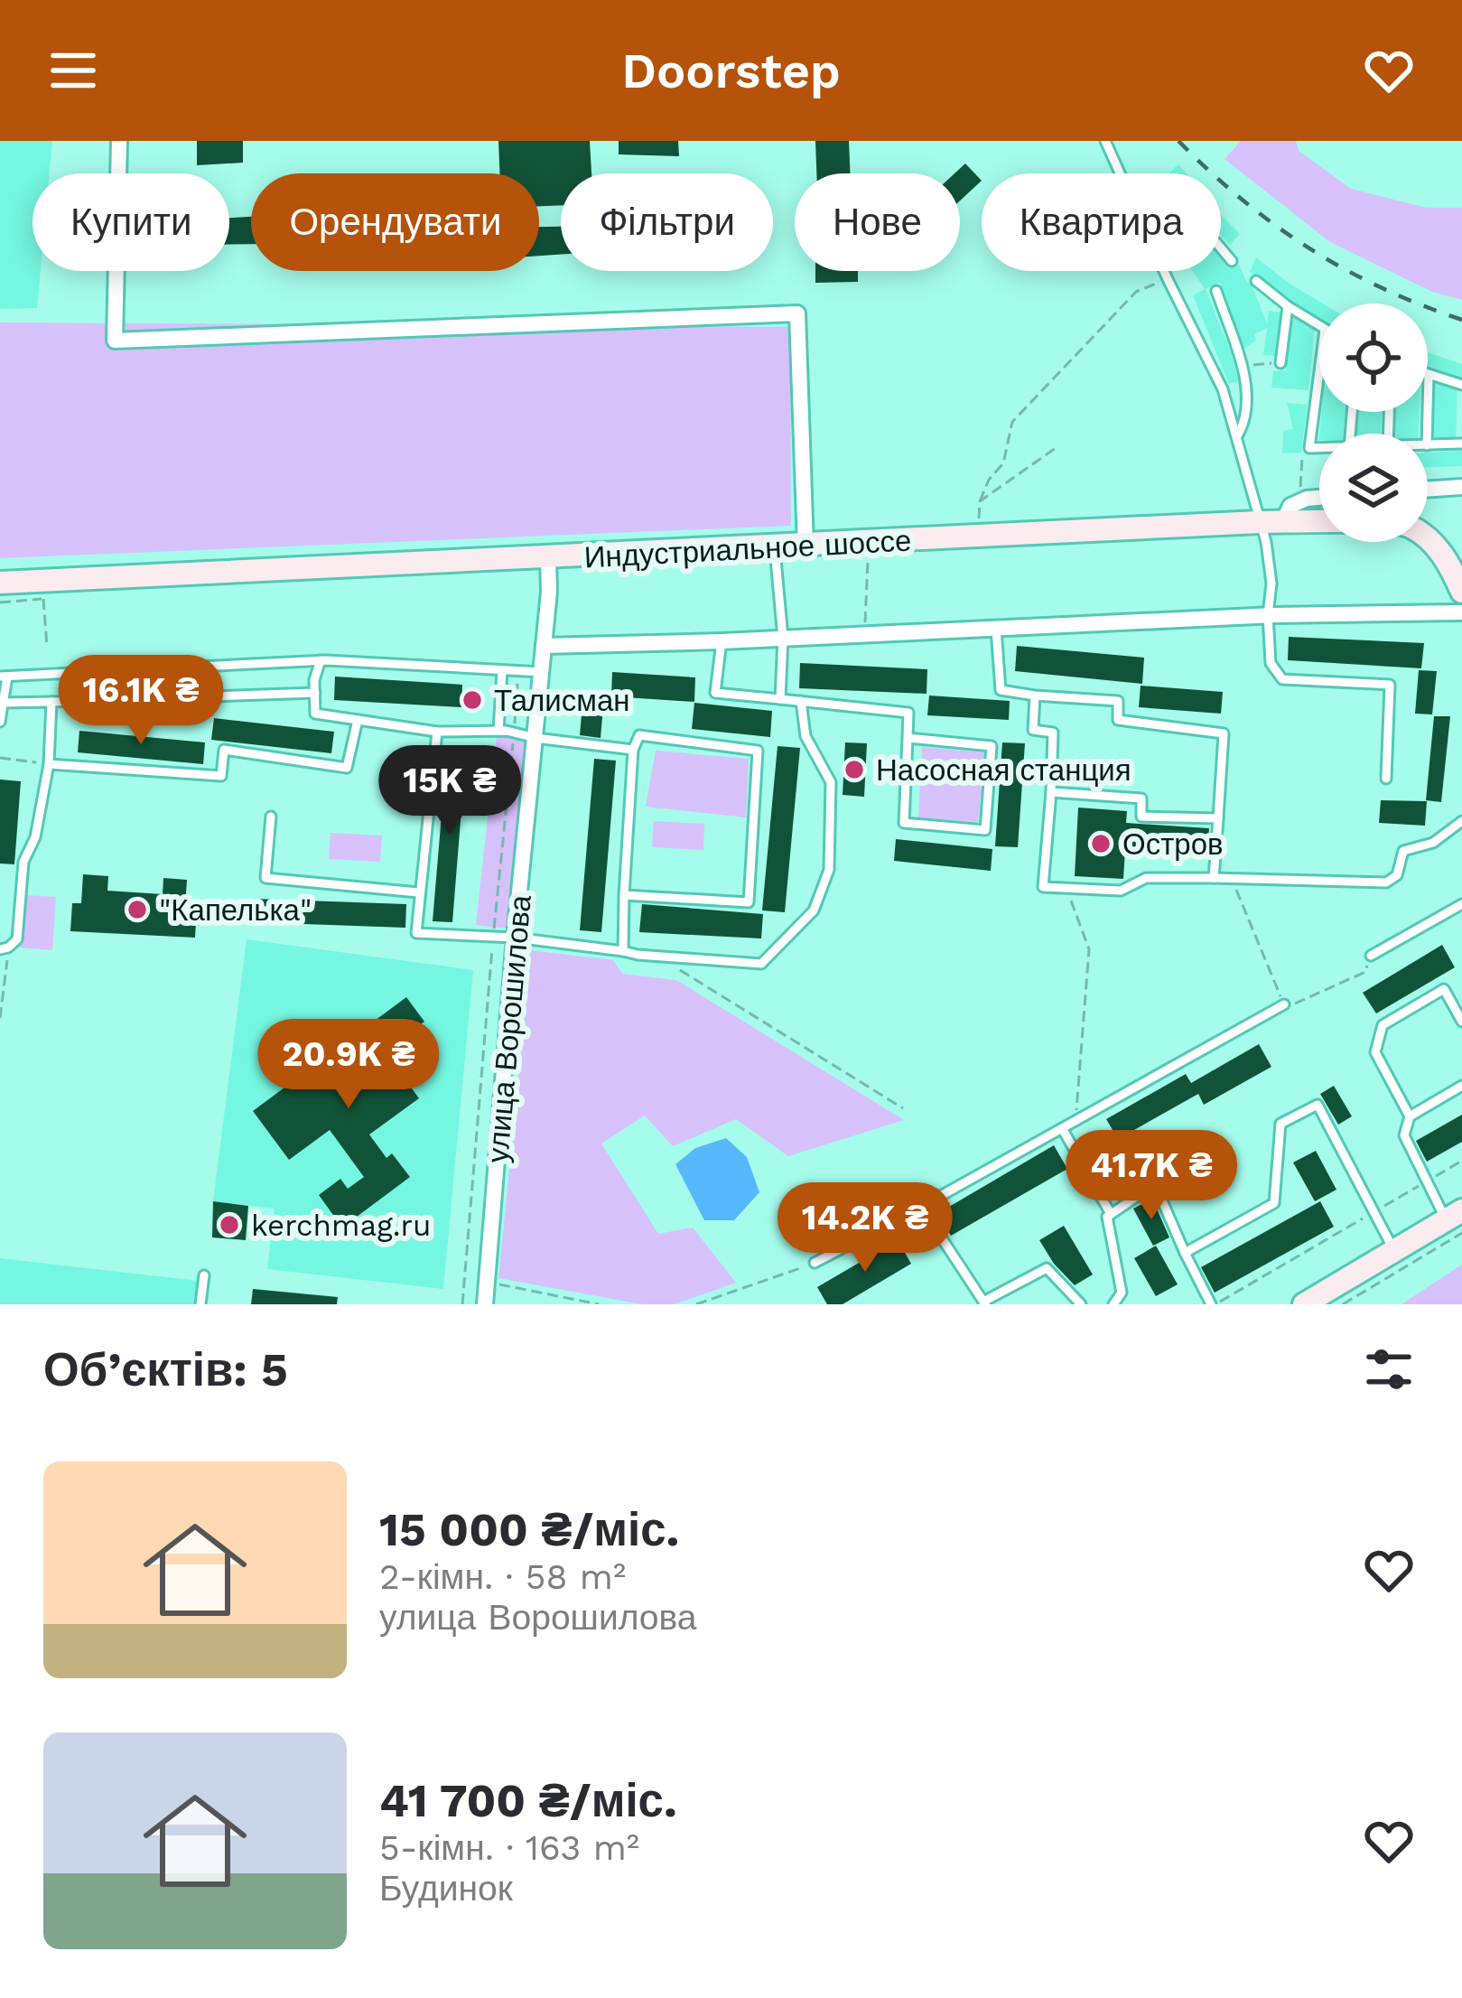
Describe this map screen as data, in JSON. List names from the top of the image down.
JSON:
{
  "streets": {
    "main road": ["Индустриальное шоссе"],
    "street": ["улица Ворошилова"]
  },
  "crossings": [
    ["Индустриальное шоссе", "улица Ворошилова"]
  ],
  "places": [
    "Талисман",
    "Насосная станция",
    "Остров",
    "\"Капелька\"",
    "kerchmag.ru"
  ],
  "page": {
    "header": "Doorstep",
    "chip": [
      "Купити",
      "Орендувати",
      "Фільтри",
      "Нове",
      "Квартира"
    ],
    "price": [
      "16.1K ₴",
      "15K ₴",
      "20.9K ₴",
      "41.7K ₴",
      "14.2K ₴"
    ],
    "heading": "Об’єктів: 5",
    "list": [
      {
        "name": "15 000 ₴/міс.",
        "note": "2-кімн. · 58 m² · улица Ворошилова"
      },
      {
        "name": "41 700 ₴/міс.",
        "note": "5-кімн. · 163 m² · Будинок"
      }
    ]
  }
}
